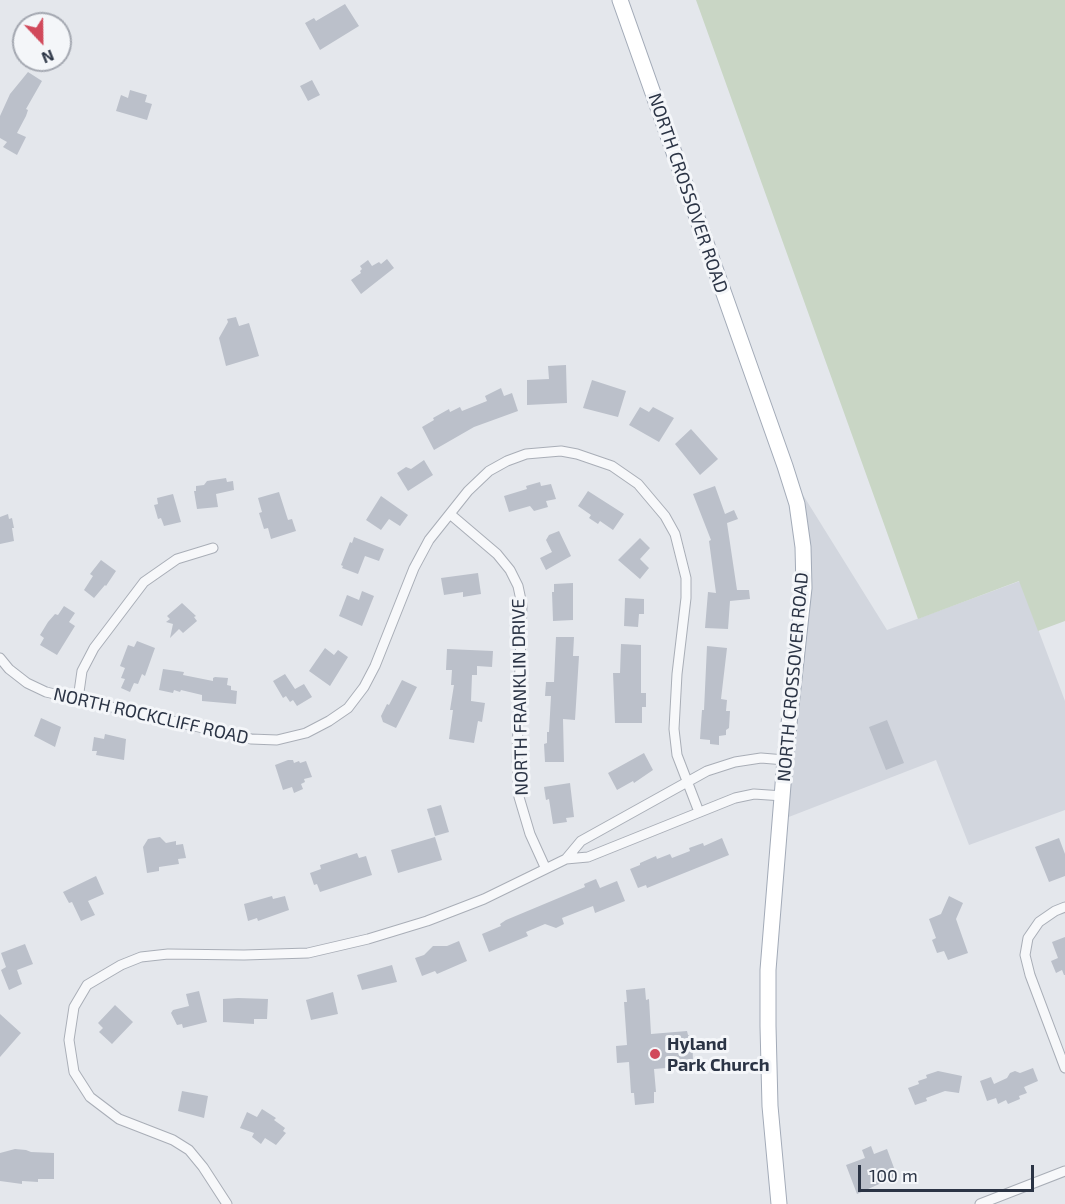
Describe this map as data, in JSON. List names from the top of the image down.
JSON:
{
  "streets": {
    "main road": ["NORTH CROSSOVER ROAD"],
    "street": ["NORTH FRANKLIN DRIVE", "NORTH ROCKCLIFF ROAD"]
  },
  "crossings": [
    ["NORTH FRANKLIN DRIVE", "NORTH ROCKCLIFF ROAD"]
  ],
  "places": ["Hyland Park Church"],
  "scale_bar": "100 m",
  "north": "bottom"
}
